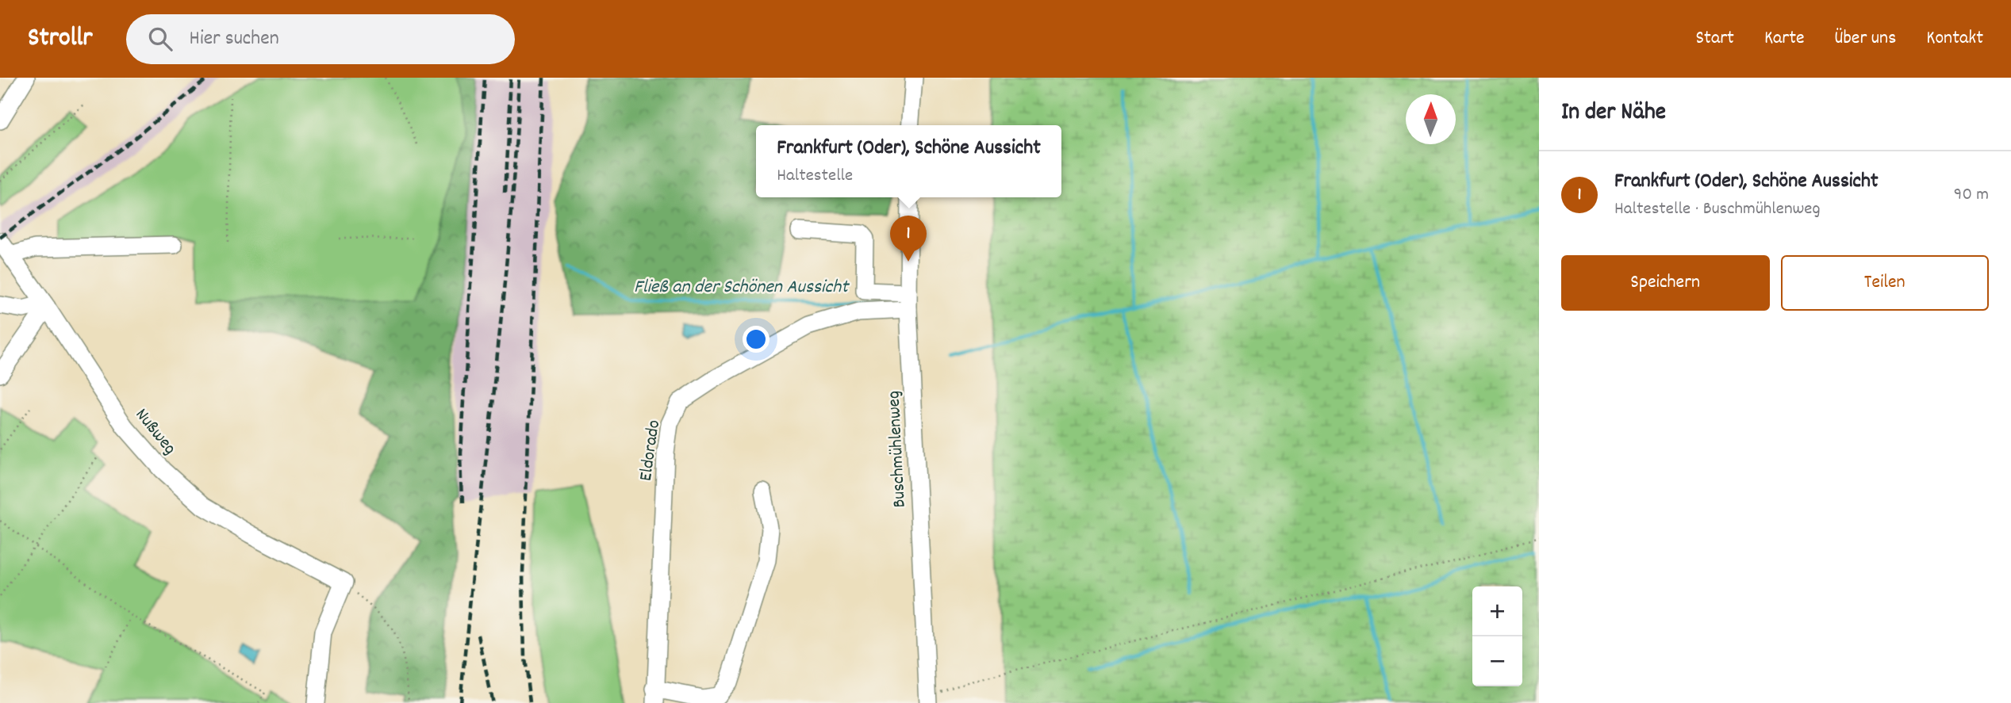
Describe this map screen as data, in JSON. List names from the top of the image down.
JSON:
{
  "streets": {
    "street": ["Nußweg", "Buschmühlenweg", "Eldorado"]
  },
  "crossings": [
    ["Buschmühlenweg", "Eldorado"]
  ],
  "water": ["Fließ an der Schönen Aussicht"],
  "north": "top",
  "page": {
    "header": "Strollr",
    "search": "Hier suchen",
    "nav": [
      "Start",
      "Karte",
      "Über uns",
      "Kontakt"
    ],
    "heading": "In der Nähe",
    "popup": ["Frankfurt (Oder), Schöne Aussicht", "Haltestelle"],
    "list": [
      {
        "mark": "1",
        "name": "Frankfurt (Oder), Schöne Aussicht",
        "note": "Haltestelle · Buschmühlenweg",
        "value": "90 m"
      }
    ],
    "pins": "1",
    "buttons": ["Speichern", "Teilen"],
    "map_buttons": ["+", "−"]
  }
}
